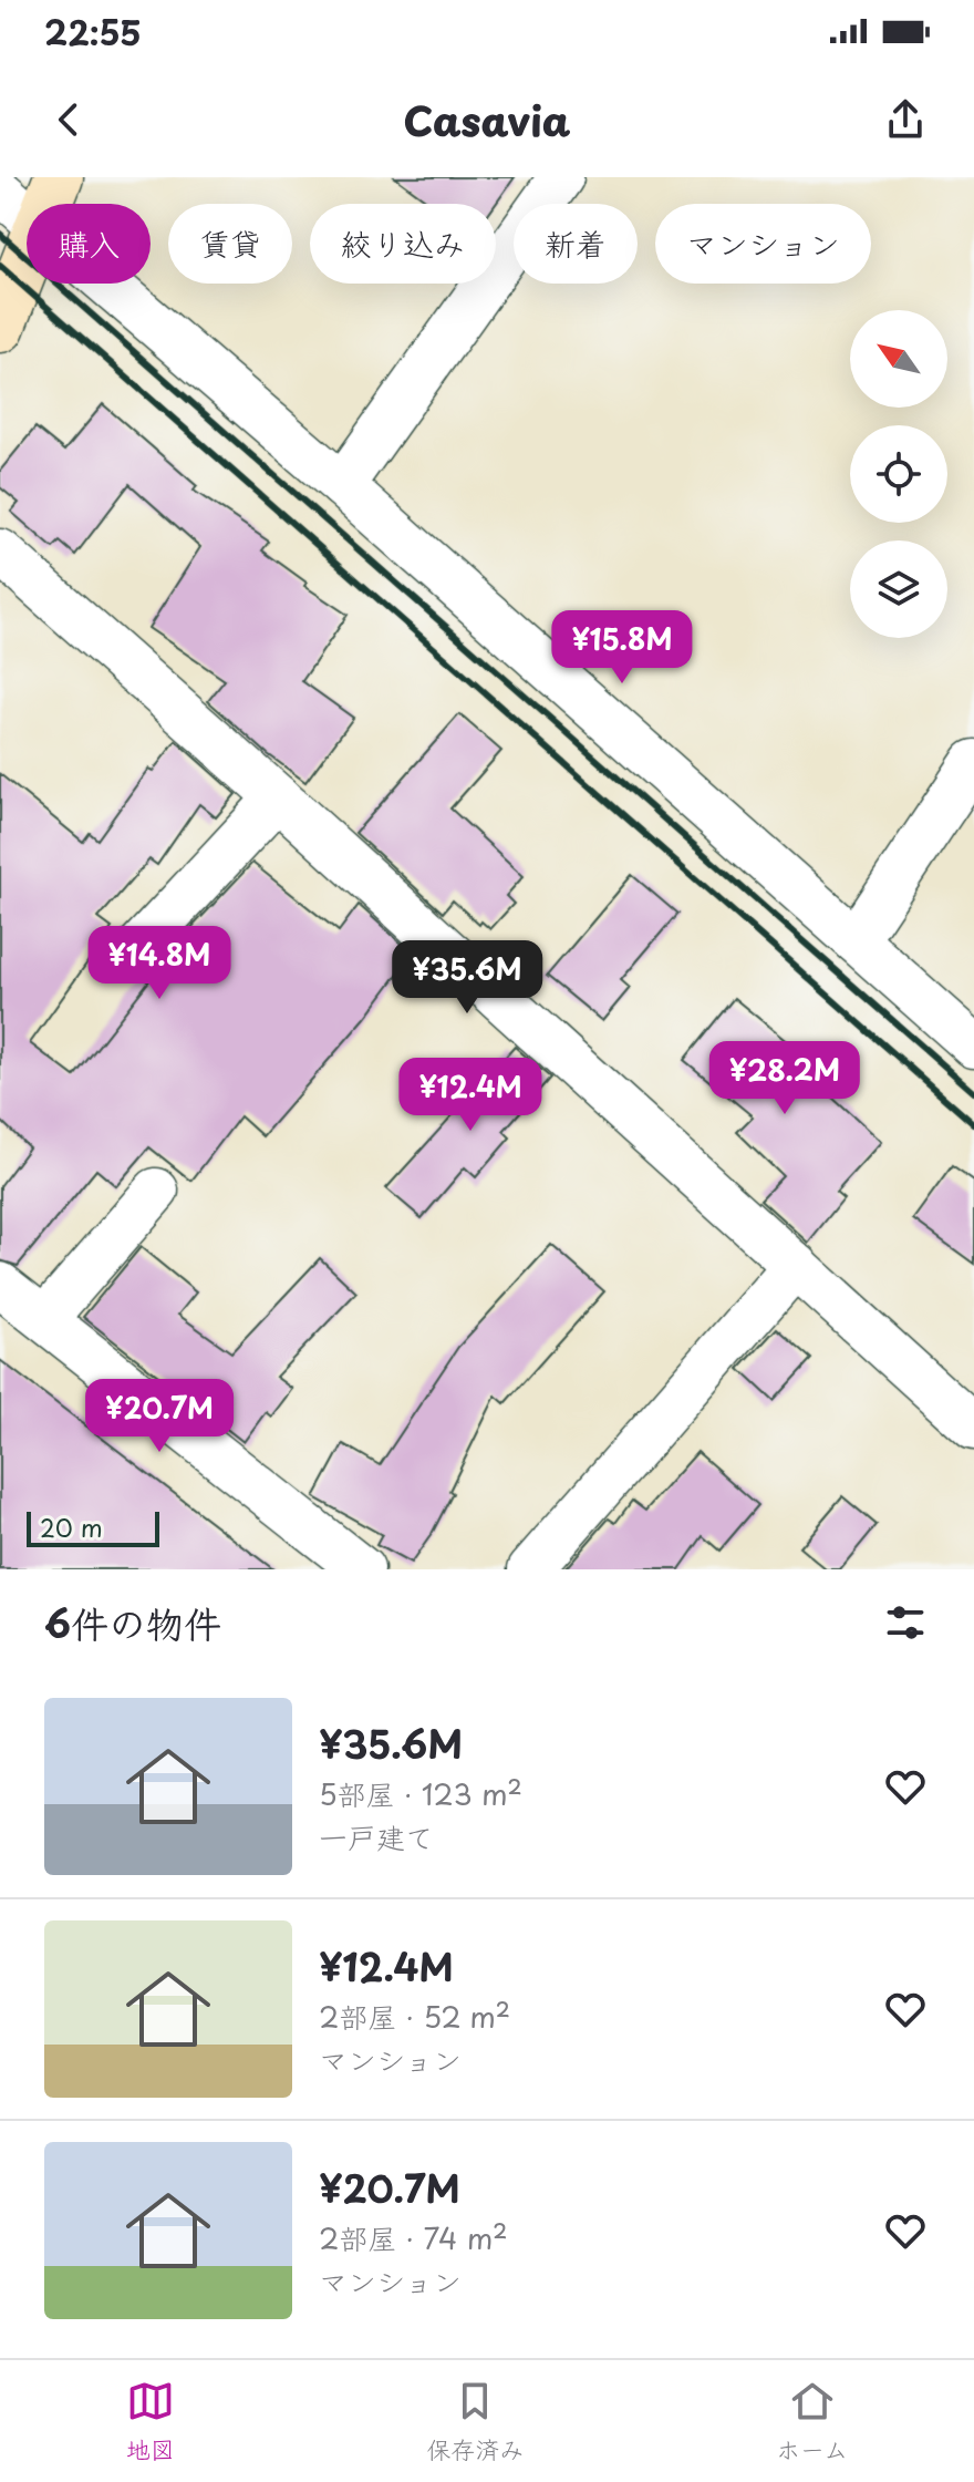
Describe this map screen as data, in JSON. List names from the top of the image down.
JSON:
{
  "scale_bar": "20 m",
  "north": "top left",
  "page": {
    "status": "22:55",
    "header": "Casavia",
    "chip": [
      "購入",
      "賃貸",
      "絞り込み",
      "新着",
      "マンション"
    ],
    "price": [
      "¥15.8M",
      "¥14.8M",
      "¥35.6M",
      "¥28.2M",
      "¥12.4M",
      "¥20.7M"
    ],
    "scale": "20 m",
    "heading": "6件の物件",
    "list": [
      {
        "name": "¥35.6M",
        "note": "5部屋 · 123 m² · 一戸建て"
      },
      {
        "name": "¥12.4M",
        "note": "2部屋 · 52 m² · マンション"
      },
      {
        "name": "¥20.7M",
        "note": "2部屋 · 74 m² · マンション"
      }
    ],
    "tabs": ["地図", "保存済み", "ホーム"]
  }
}
